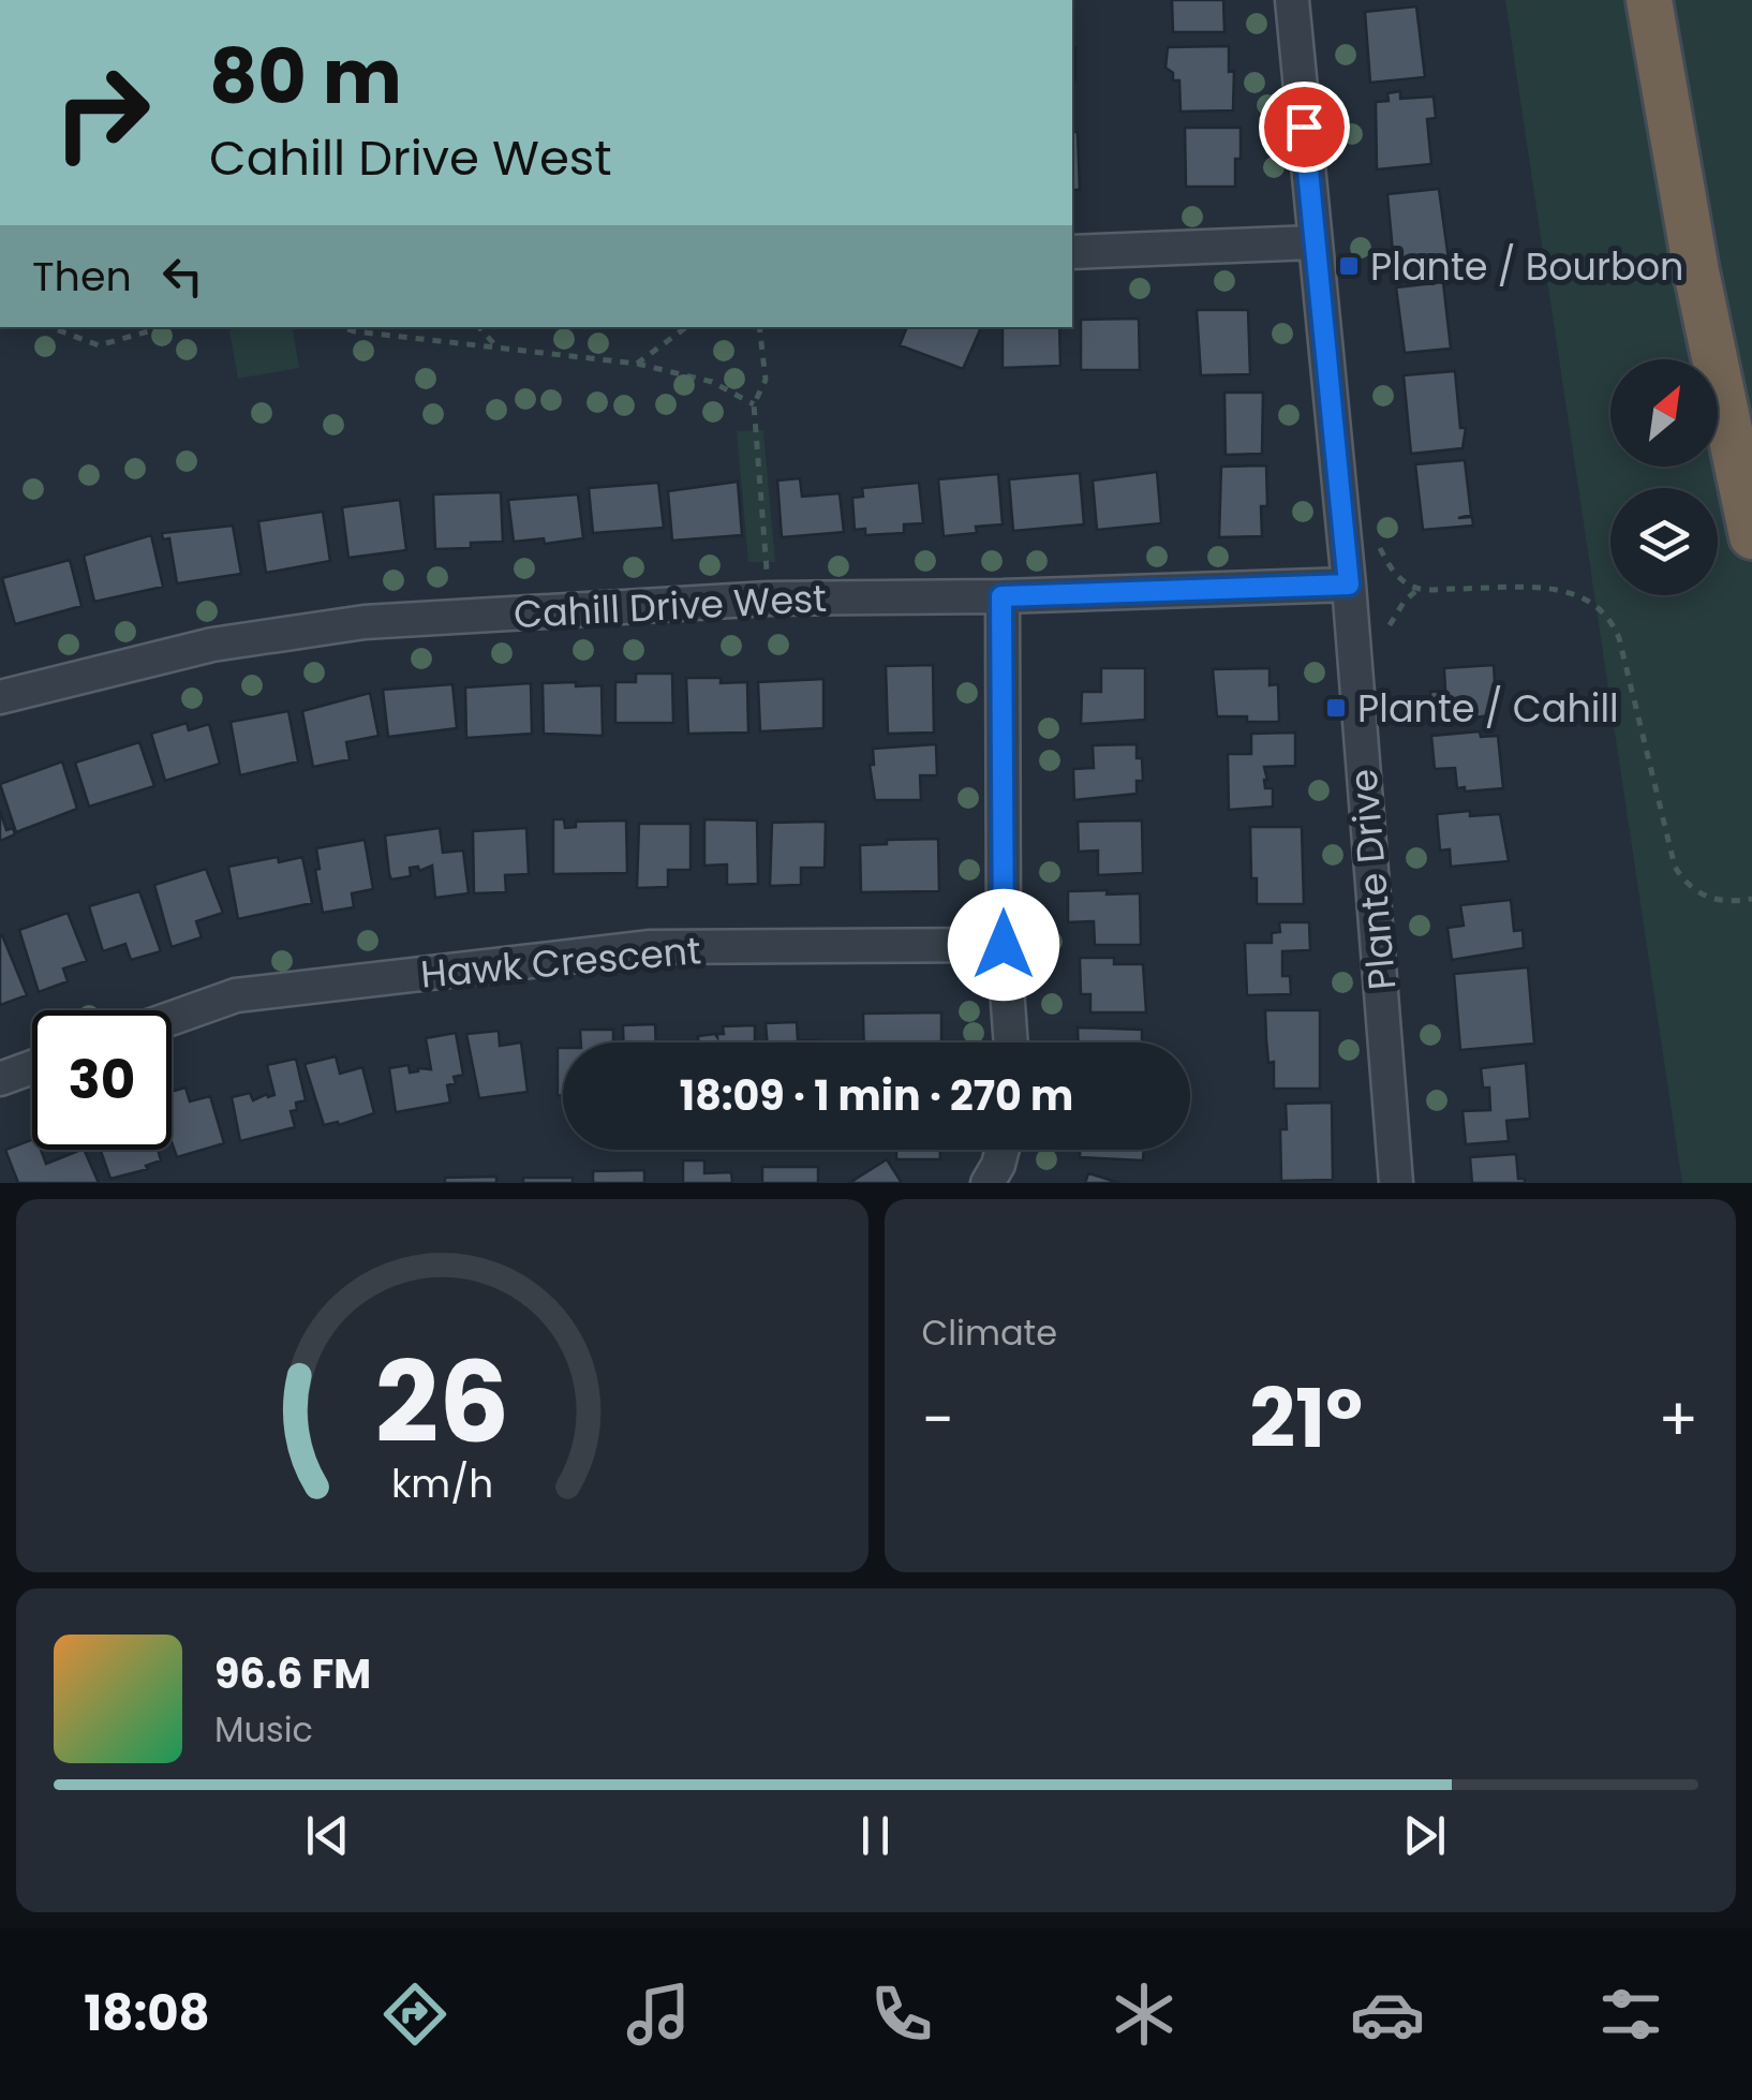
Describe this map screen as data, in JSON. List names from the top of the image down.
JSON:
{
  "streets": {
    "street": ["Cahill Drive West", "Plante Drive", "Hawk Crescent"]
  },
  "crossings": [
    ["Cahill Drive West", "Plante Drive"]
  ],
  "places": {
    "transit": ["Plante / Bourbon", "Plante / Cahill"]
  },
  "north": "top right",
  "page": {
    "turn": ["80 m", "Cahill Drive West"],
    "then": "Then",
    "limit": "30",
    "trip": "18:09 · 1 min · 270 m",
    "tile": "Climate",
    "heat": ["−", "21°", "+"],
    "song": ["96.6 FM", "Music"],
    "tabs": "18:08",
    "gauge": ["26", "km/h"]
  }
}
